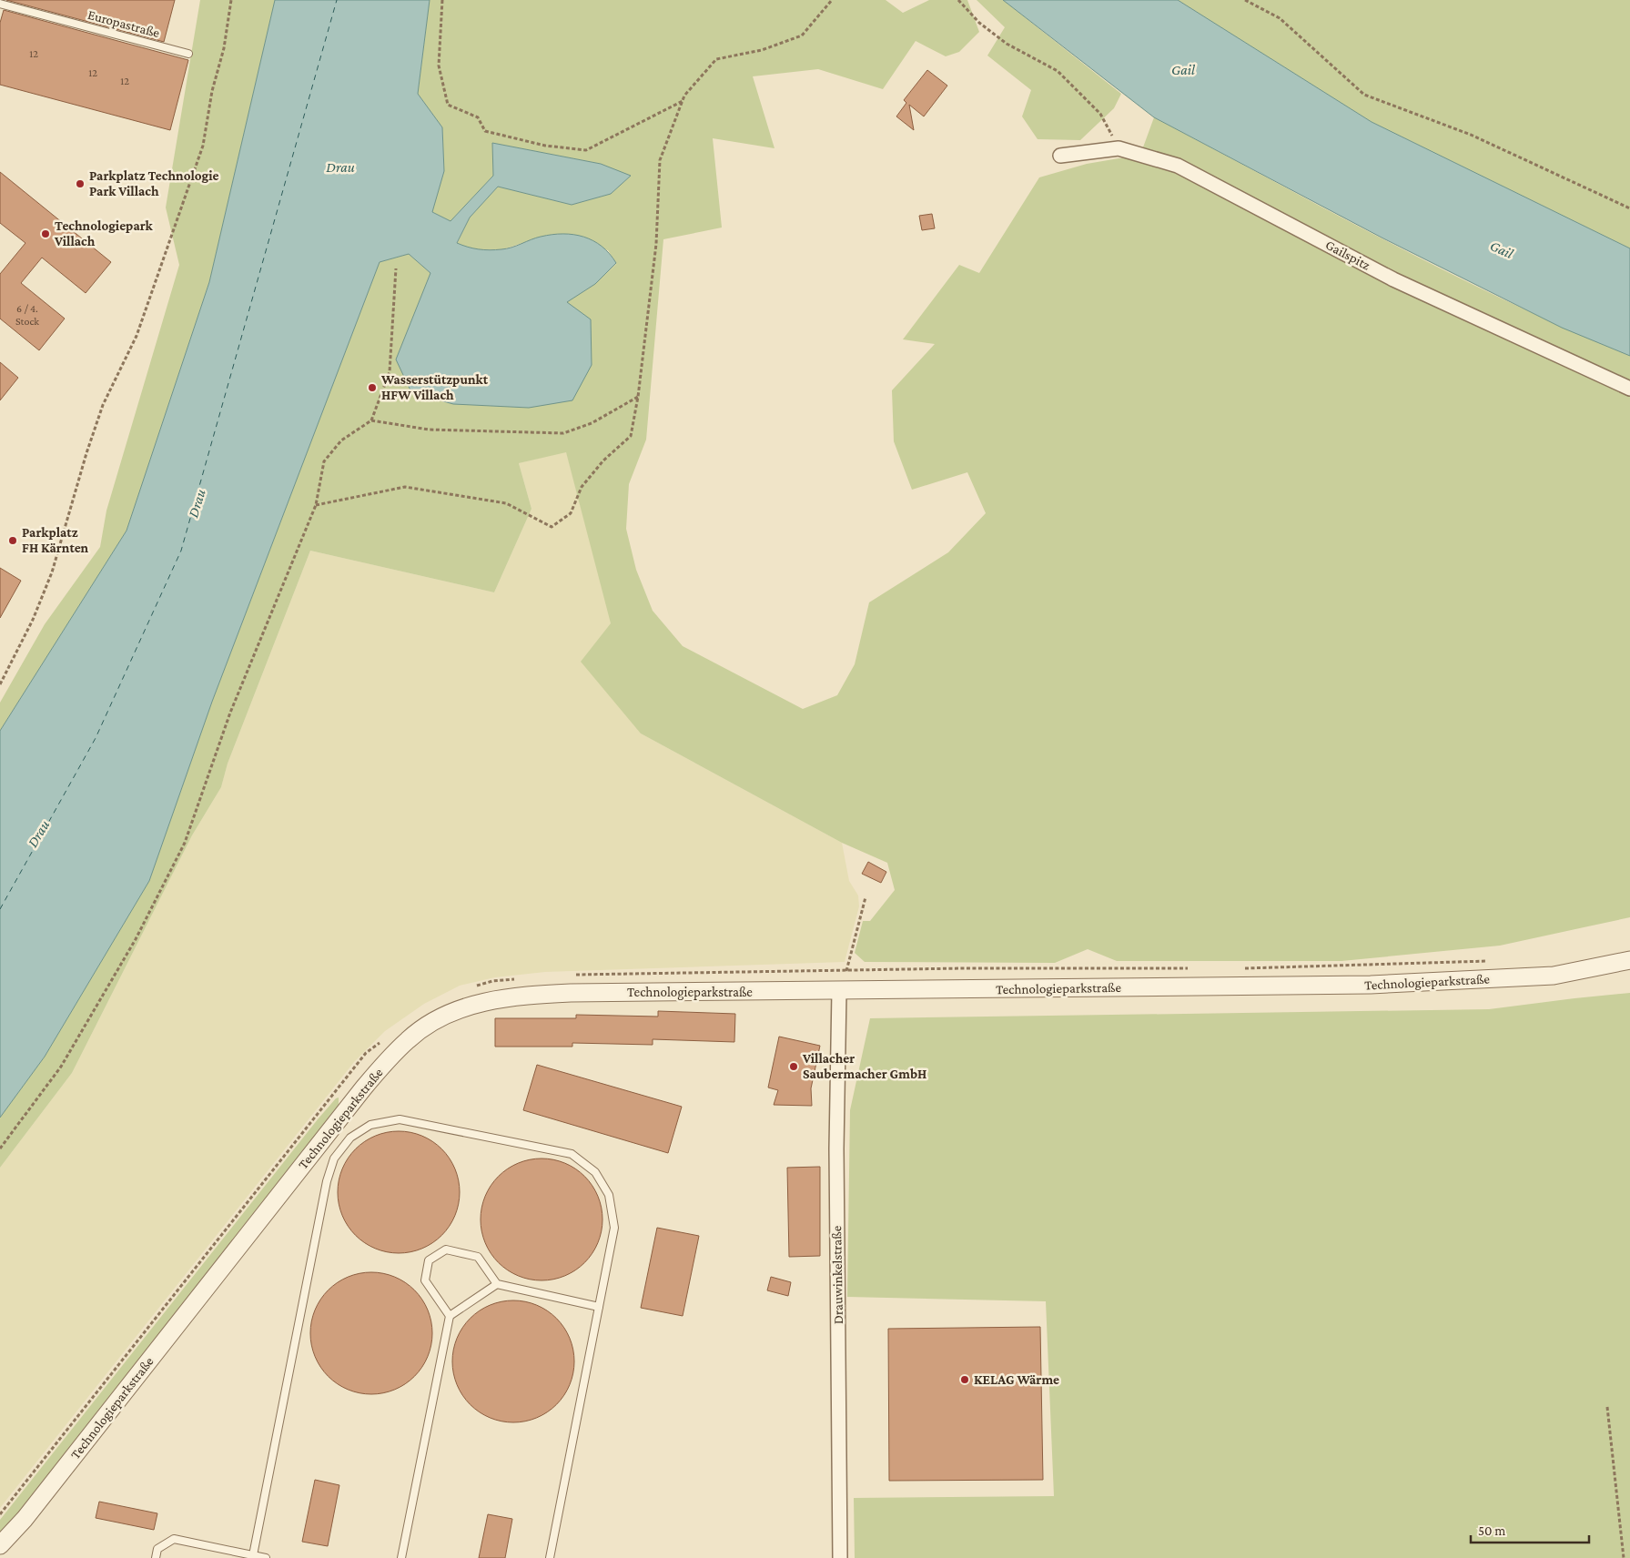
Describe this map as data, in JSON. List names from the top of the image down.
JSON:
{
  "streets": {
    "street": ["Gailspitz", "Technologieparkstraße", "Drauwinkelstraße"],
    "lane": ["Europastraße"]
  },
  "crossings": [
    ["Technologieparkstraße", "Drauwinkelstraße"]
  ],
  "water": ["Gail", "Drau"],
  "places": [
    "Parkplatz Technologie Park Villach",
    "Technologiepark Villach",
    "Wasserstützpunkt HFW Villach",
    "Parkplatz FH Kärnten",
    "Villacher Saubermacher GmbH",
    "KELAG Wärme"
  ],
  "house_numbers": [
    "12",
    "12",
    "12",
    "6 / 4. Stock"
  ],
  "scale_bar": "50 m"
}
